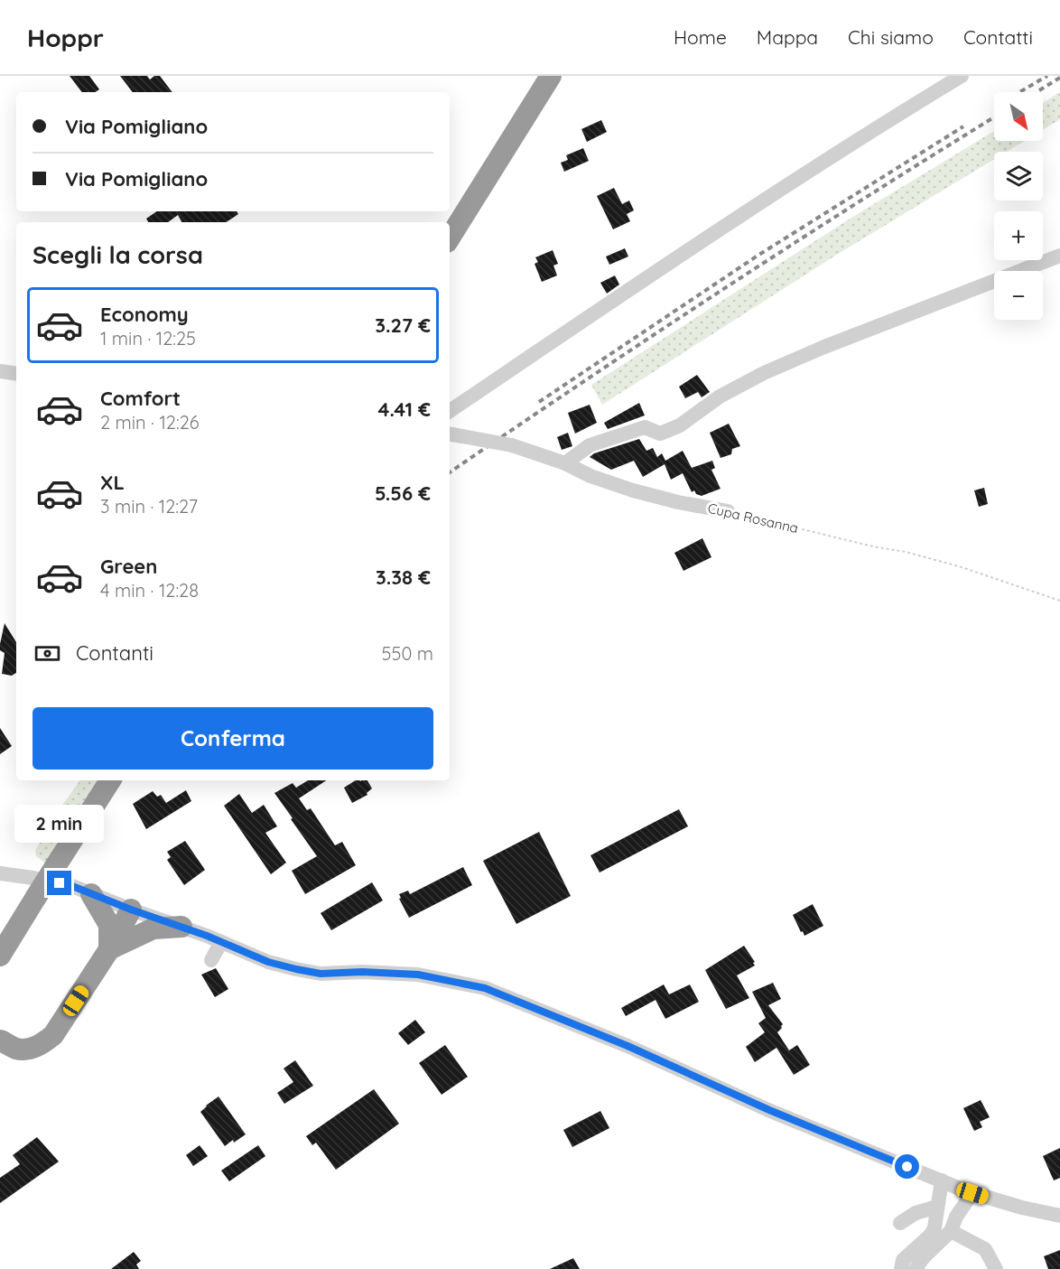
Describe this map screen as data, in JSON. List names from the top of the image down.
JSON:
{
  "streets": {
    "street": ["Cupa Rosanna"]
  },
  "north": "bottom right",
  "page": {
    "header": "Hoppr",
    "nav": [
      "Home",
      "Mappa",
      "Chi siamo",
      "Contatti"
    ],
    "map_buttons": ["+", "−"],
    "banner": ["Via Pomigliano", "Via Pomigliano"],
    "heading": "Scegli la corsa",
    "list": [
      {
        "name": "Economy",
        "note": "1 min · 12:25",
        "value": "3.27 €"
      },
      {
        "name": "Comfort",
        "note": "2 min · 12:26",
        "value": "4.41 €"
      },
      {
        "name": "XL",
        "note": "3 min · 12:27",
        "value": "5.56 €"
      },
      {
        "name": "Green",
        "note": "4 min · 12:28",
        "value": "3.38 €"
      }
    ],
    "pay": ["Contanti", "550 m"],
    "buttons": "Conferma",
    "bubble": "2 min"
  }
}
